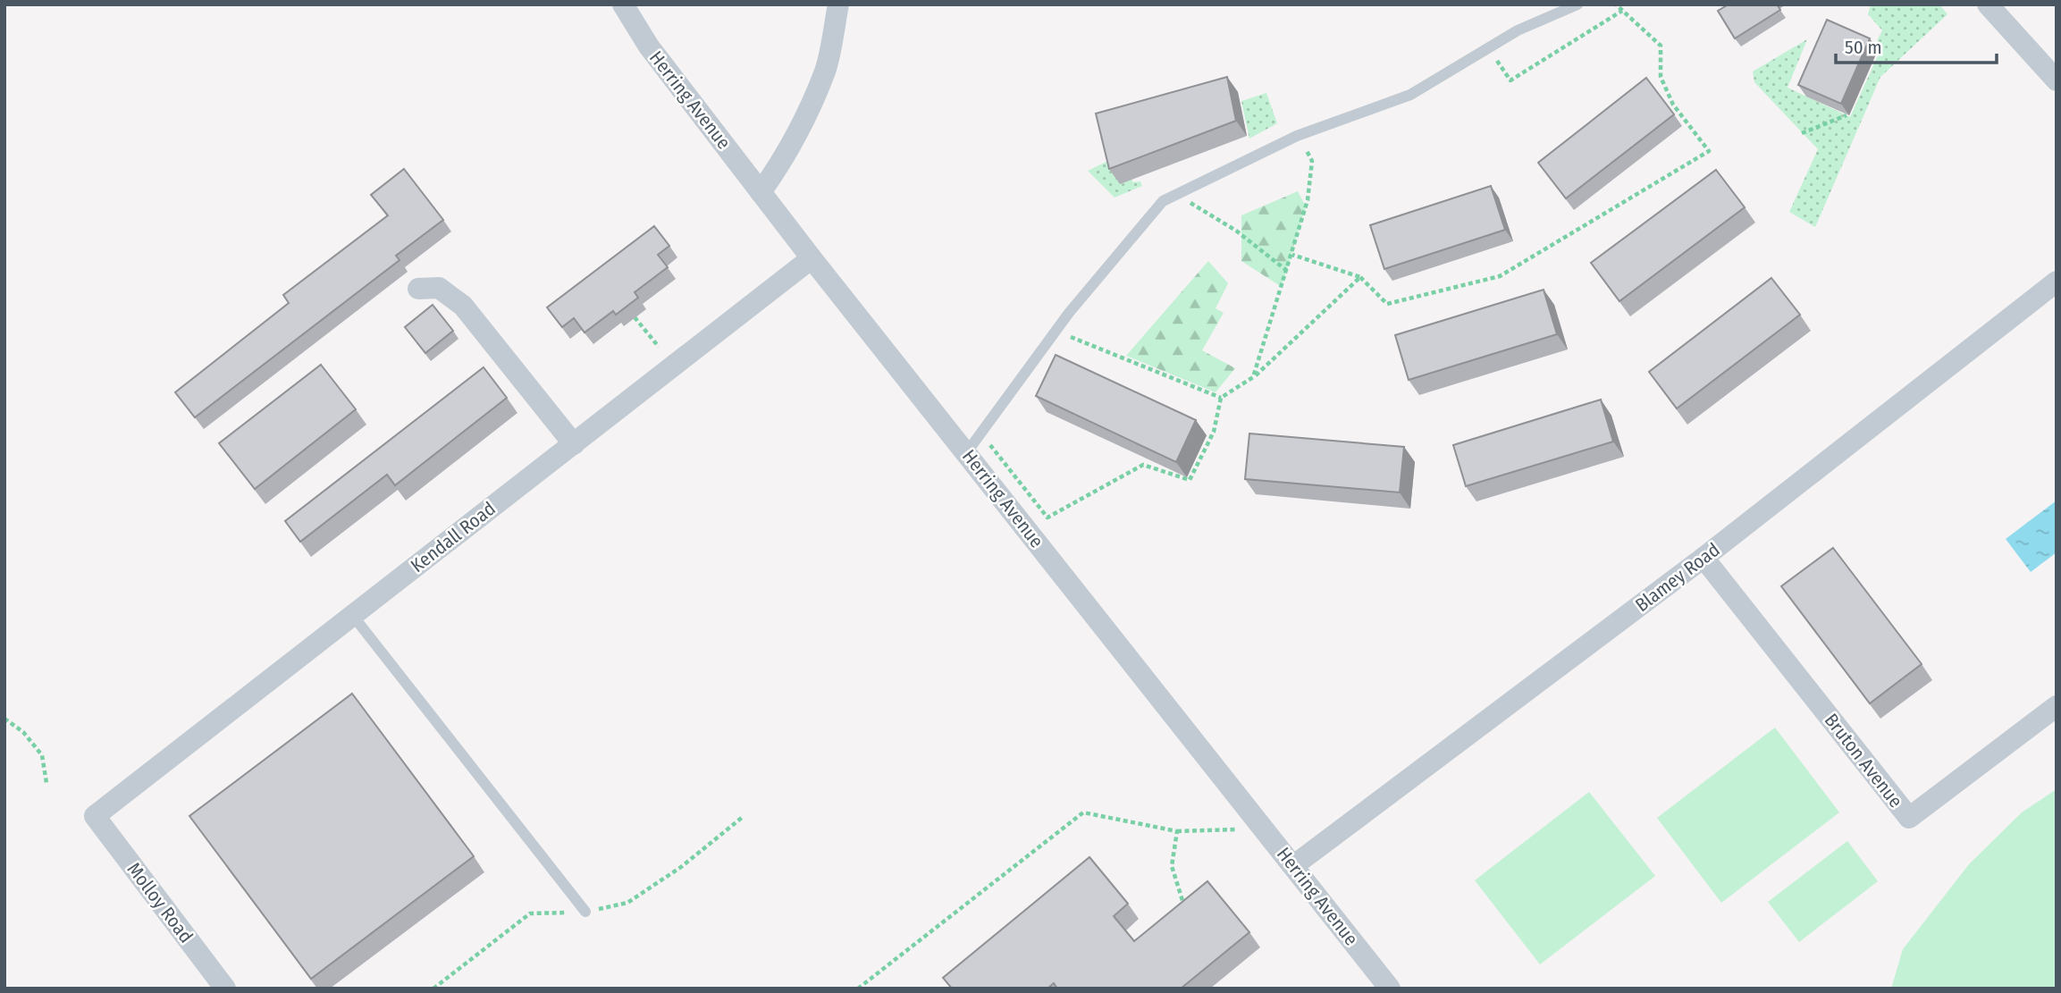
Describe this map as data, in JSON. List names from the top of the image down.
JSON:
{
  "streets": {
    "street": [
      "Herring Avenue",
      "Kendall Road",
      "Blamey Road",
      "Bruton Avenue",
      "Molloy Road"
    ]
  },
  "crossings": [
    ["Herring Avenue", "Kendall Road"],
    ["Herring Avenue", "Blamey Road"],
    ["Kendall Road", "Molloy Road"],
    ["Blamey Road", "Bruton Avenue"]
  ],
  "scale_bar": "50 m"
}
